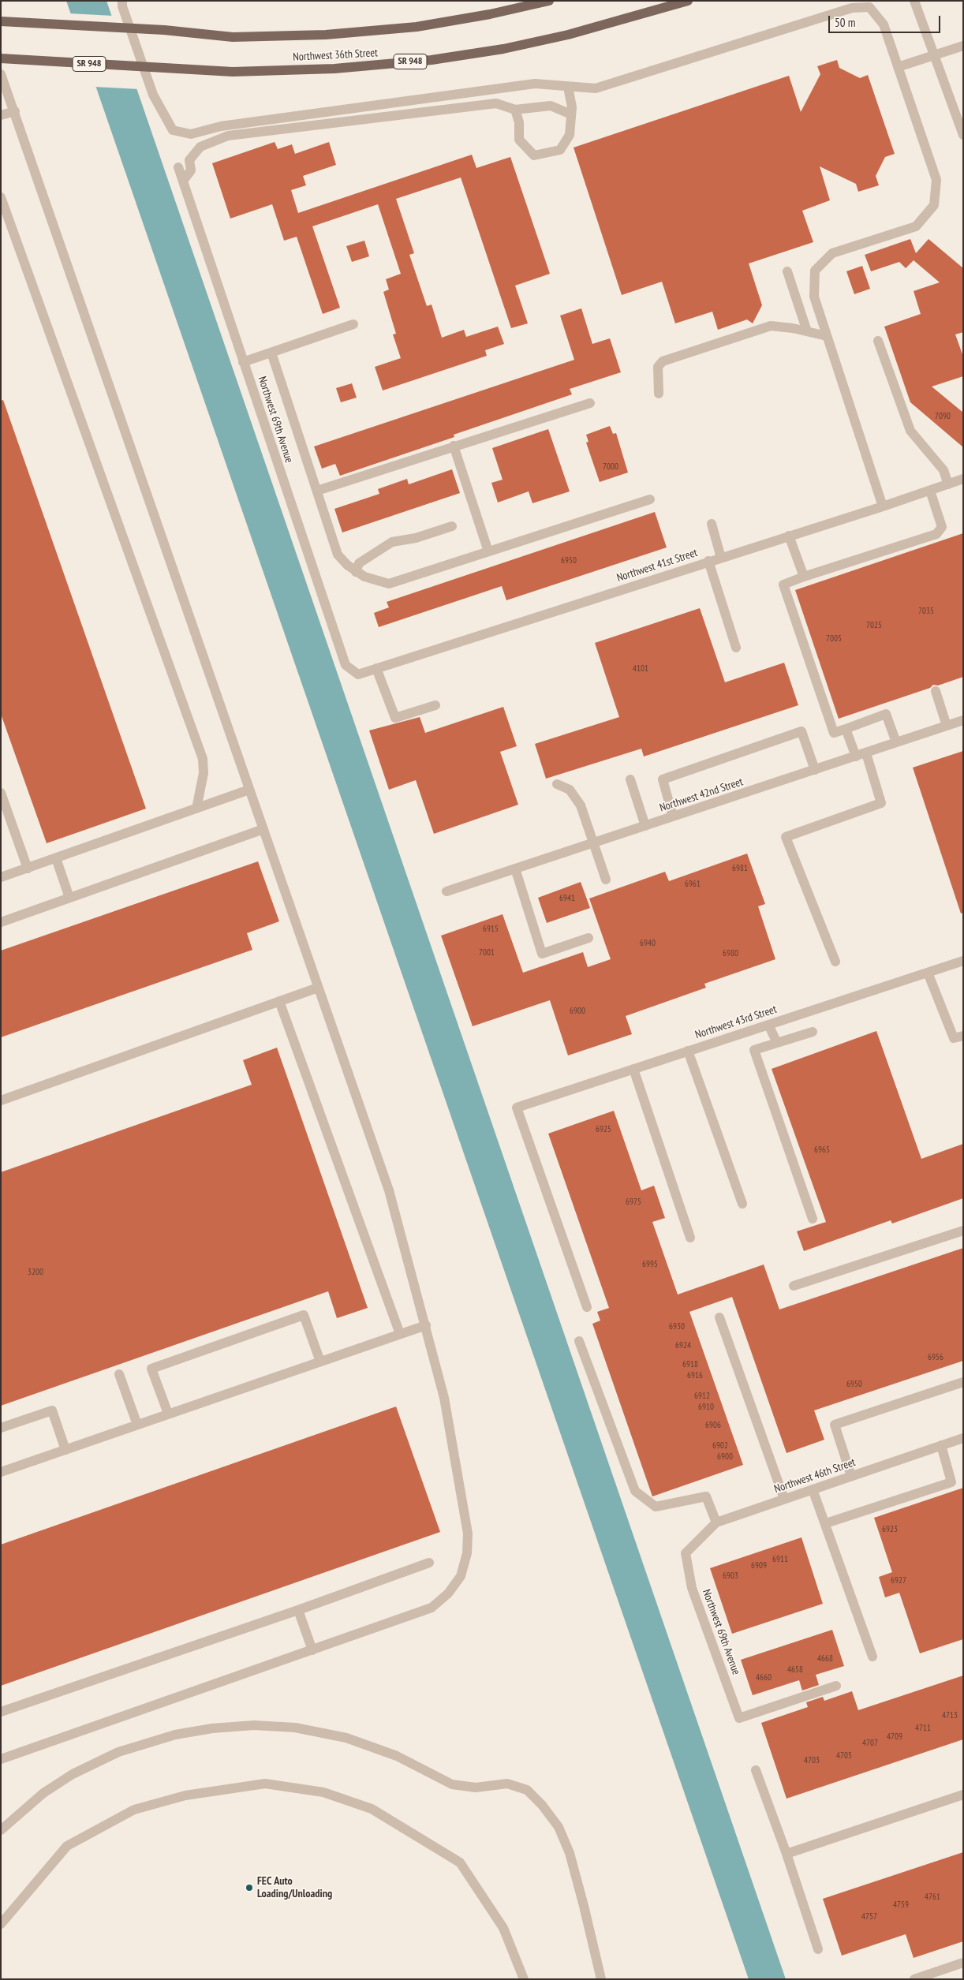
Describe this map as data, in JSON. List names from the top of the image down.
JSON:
{
  "streets": {
    "main road": ["Northwest 36th Street", "SR 948"],
    "street": [
      "Northwest 69th Avenue",
      "Northwest 41st Street",
      "Northwest 42nd Street",
      "Northwest 43rd Street",
      "Northwest 46th Street"
    ]
  },
  "crossings": [
    ["Northwest 69th Avenue", "Northwest 41st Street"],
    ["Northwest 69th Avenue", "Northwest 46th Street"]
  ],
  "places": ["FEC Auto Loading/Unloading"],
  "house_numbers": [
    "7090",
    "7000",
    "6950",
    "7035",
    "7025",
    "7005",
    "4101",
    "6981",
    "6961",
    "6941",
    "6915",
    "6940",
    "7001",
    "6980",
    "6900",
    "6925",
    "6965",
    "6975",
    "6995",
    "3200",
    "6930",
    "6924",
    "6956",
    "6918",
    "6916",
    "6950",
    "6912",
    "6910",
    "6906",
    "6902",
    "6900",
    "6923",
    "6911",
    "6909",
    "6903",
    "6927",
    "4668",
    "4658",
    "4660",
    "4713",
    "4711",
    "4709",
    "4707",
    "4705",
    "4703",
    "4761",
    "4759",
    "4757"
  ],
  "scale_bar": "50 m"
}
